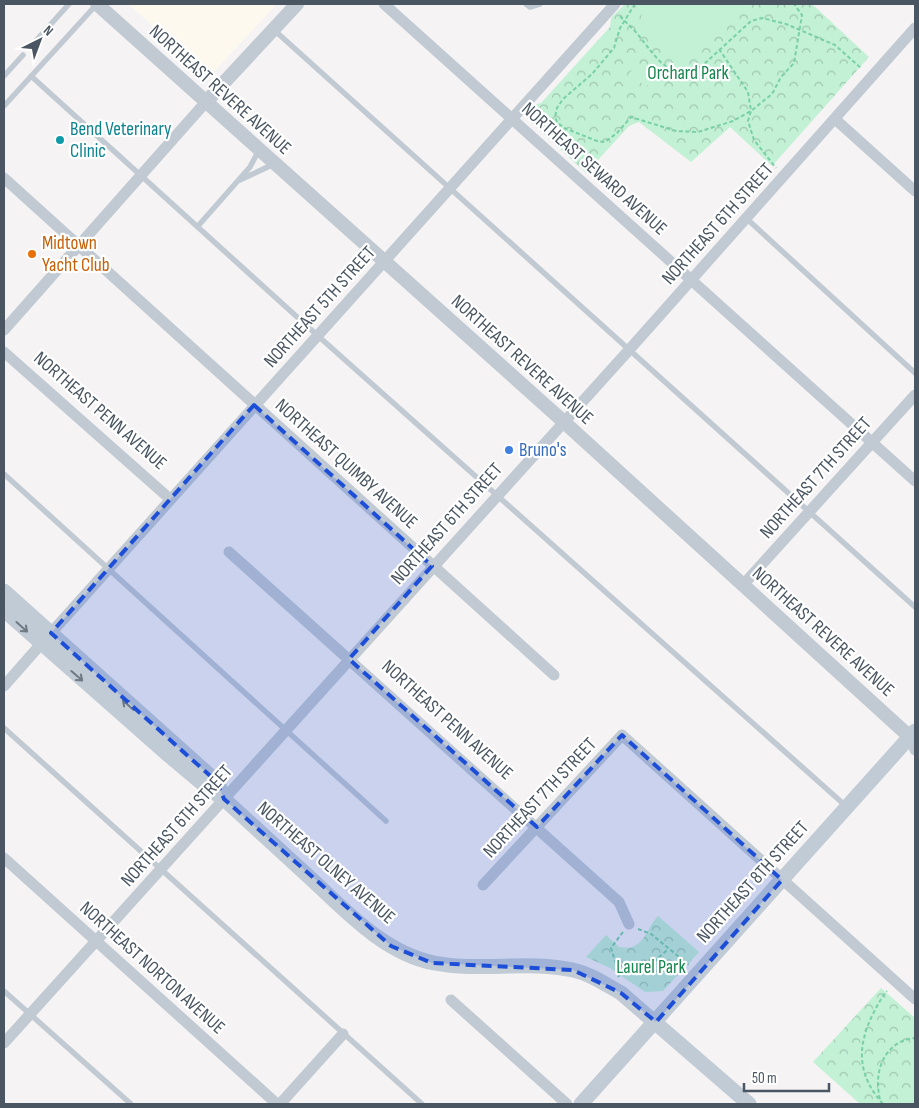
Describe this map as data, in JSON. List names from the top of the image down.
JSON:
{
  "streets": {
    "main road": ["NORTHEAST OLNEY AVENUE", "NORTHEAST 8TH STREET"],
    "street": [
      "NORTHEAST REVERE AVENUE",
      "NORTHEAST SEWARD AVENUE",
      "NORTHEAST 6TH STREET",
      "NORTHEAST 5TH STREET",
      "NORTHEAST PENN AVENUE",
      "NORTHEAST QUIMBY AVENUE",
      "NORTHEAST 7TH STREET",
      "NORTHEAST NORTON AVENUE"
    ]
  },
  "crossings": [
    ["NORTHEAST REVERE AVENUE", "NORTHEAST 6TH STREET"],
    ["NORTHEAST REVERE AVENUE", "NORTHEAST 5TH STREET"],
    ["NORTHEAST REVERE AVENUE", "NORTHEAST 7TH STREET"],
    ["NORTHEAST REVERE AVENUE", "NORTHEAST 8TH STREET"],
    ["NORTHEAST SEWARD AVENUE", "NORTHEAST 6TH STREET"],
    ["NORTHEAST SEWARD AVENUE", "NORTHEAST 5TH STREET"],
    ["NORTHEAST SEWARD AVENUE", "NORTHEAST 7TH STREET"],
    ["NORTHEAST 6TH STREET", "NORTHEAST PENN AVENUE"],
    ["NORTHEAST 6TH STREET", "NORTHEAST QUIMBY AVENUE"],
    ["NORTHEAST 6TH STREET", "NORTHEAST OLNEY AVENUE"],
    ["NORTHEAST 6TH STREET", "NORTHEAST NORTON AVENUE"],
    ["NORTHEAST 5TH STREET", "NORTHEAST PENN AVENUE"],
    ["NORTHEAST 5TH STREET", "NORTHEAST QUIMBY AVENUE"],
    ["NORTHEAST 5TH STREET", "NORTHEAST OLNEY AVENUE"],
    ["NORTHEAST PENN AVENUE", "NORTHEAST 7TH STREET"],
    ["NORTHEAST 7TH STREET", "NORTHEAST 8TH STREET"],
    ["NORTHEAST OLNEY AVENUE", "NORTHEAST 8TH STREET"]
  ],
  "parks": ["Orchard Park", "Laurel Park"],
  "places": ["Bend Veterinary Clinic", "Midtown Yacht Club", "Bruno's"],
  "scale_bar": "50 m",
  "north": "top right"
}
